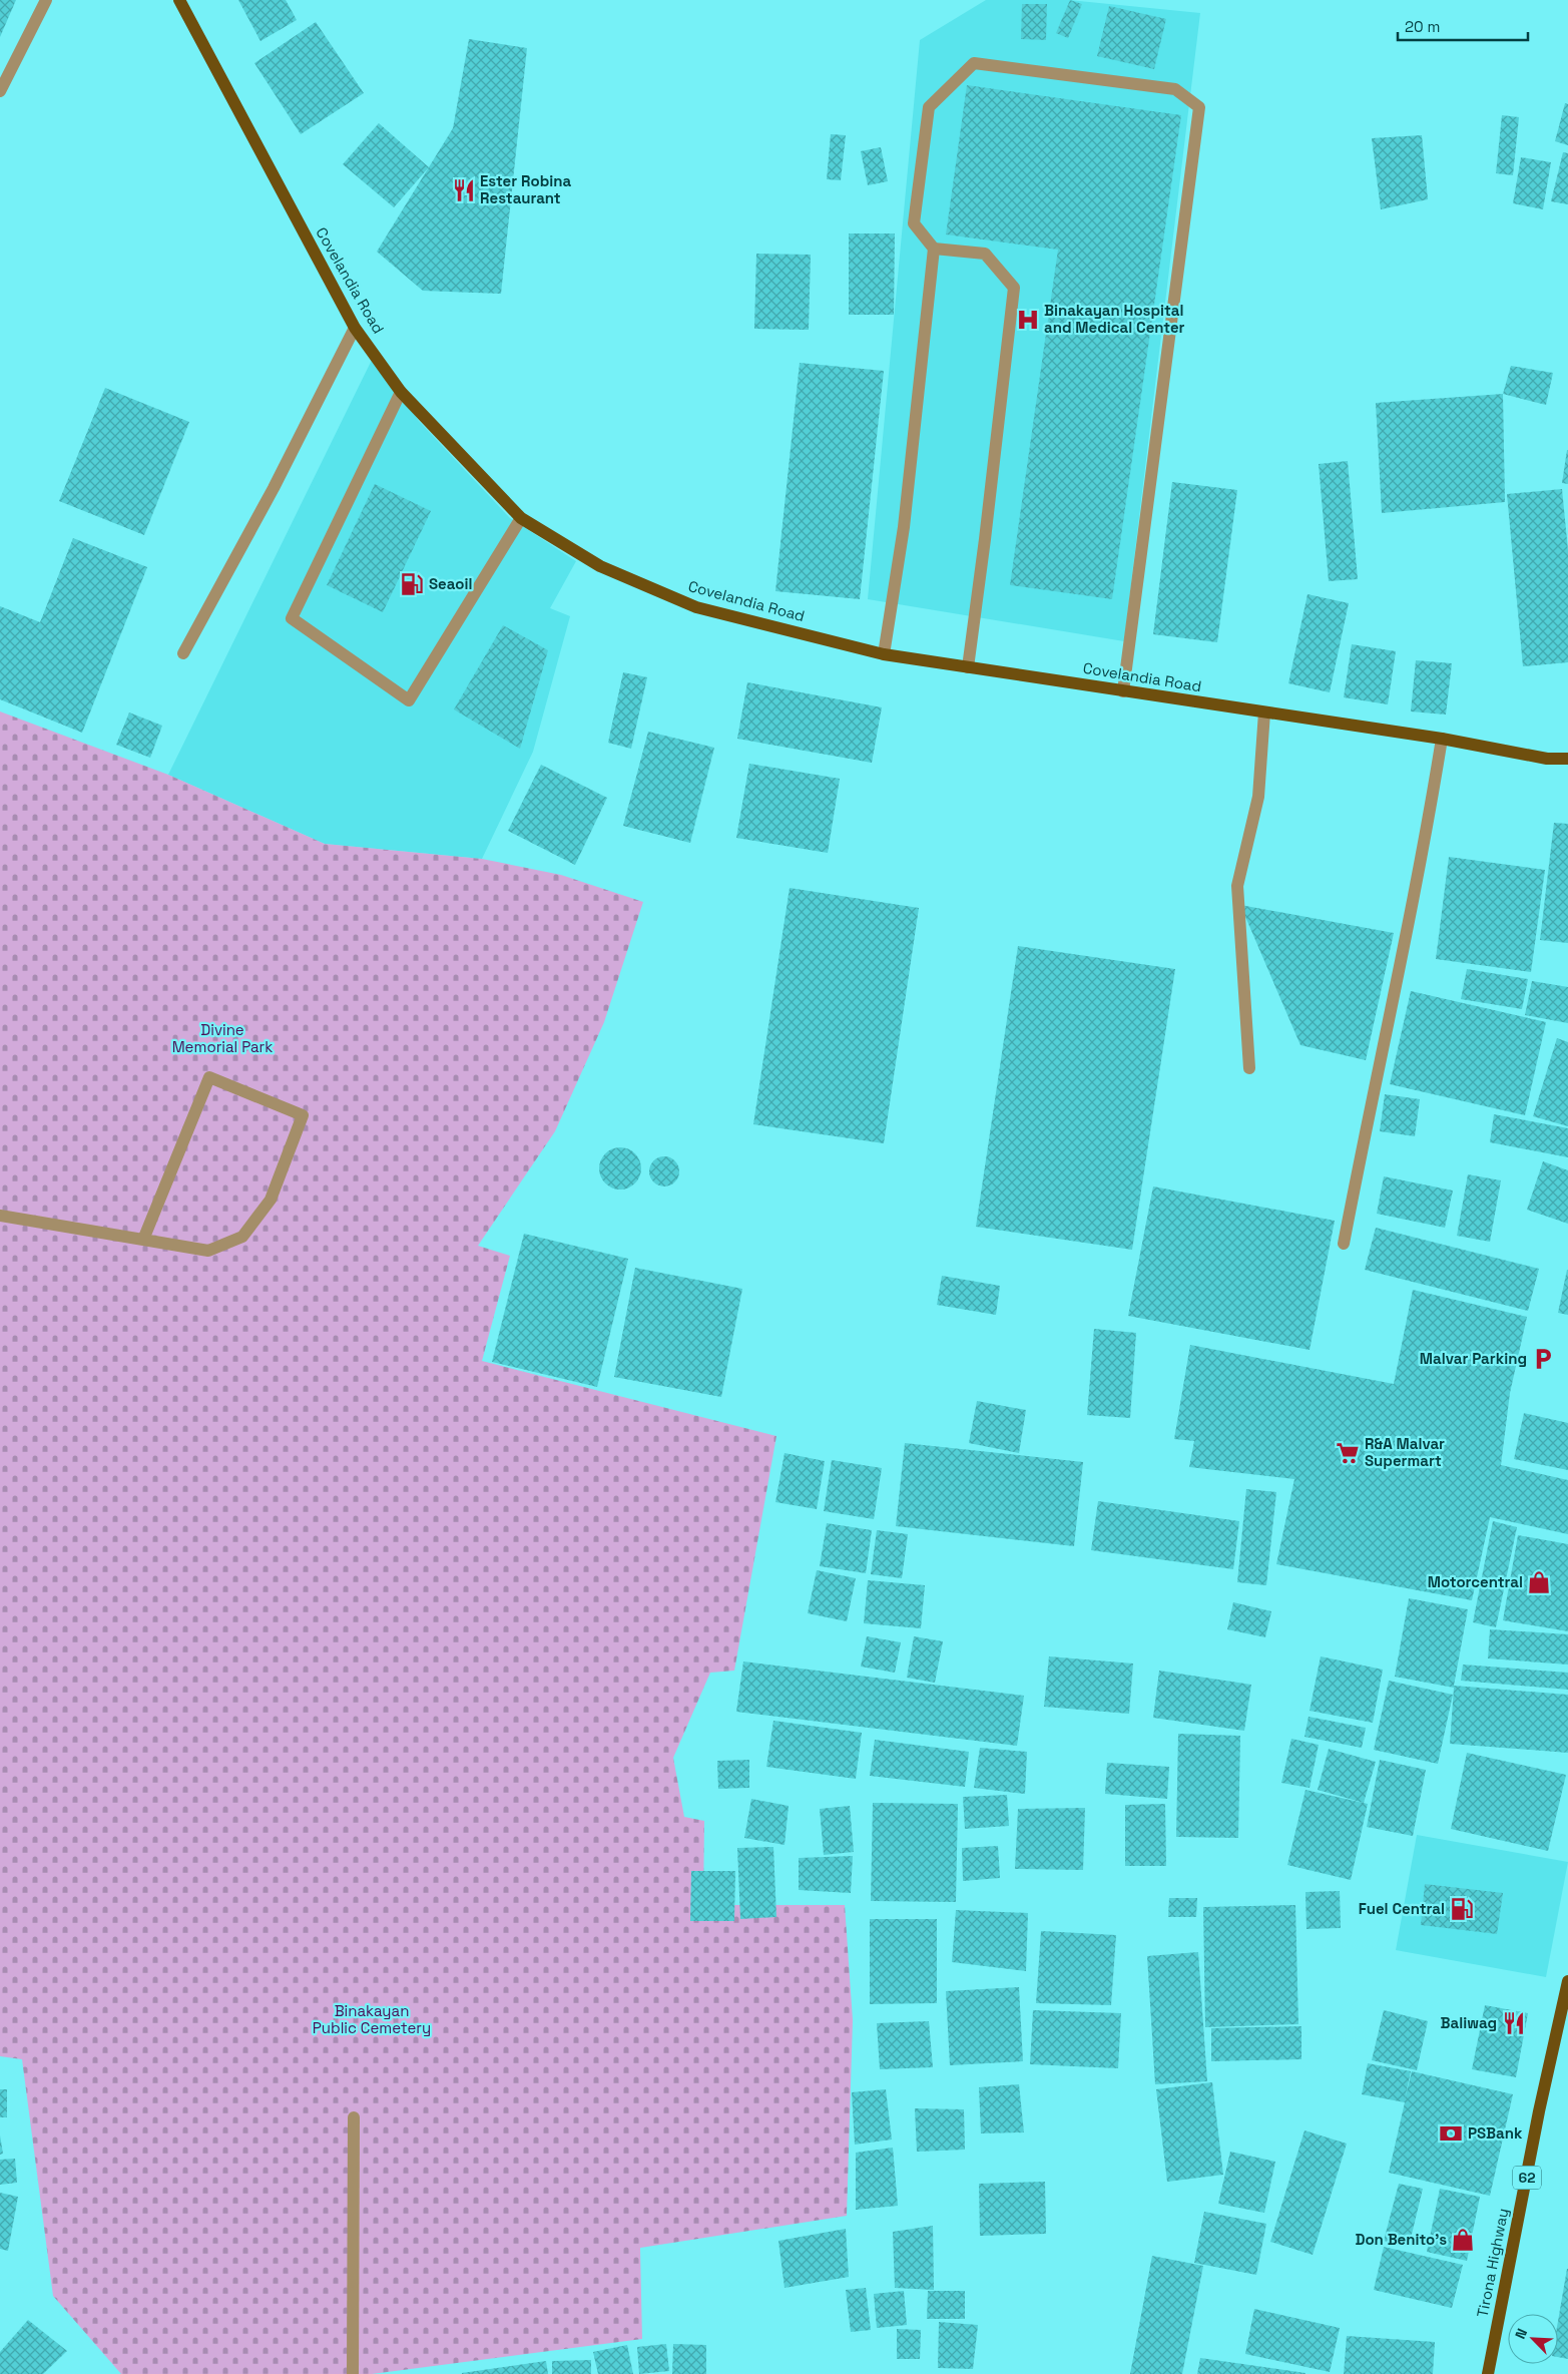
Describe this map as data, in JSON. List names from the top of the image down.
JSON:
{
  "streets": {
    "main road": ["Covelandia Road", "62", "Tirona Highway"]
  },
  "parks": ["Divine Memorial Park", "Binakayan Public Cemetery"],
  "places": {
    "restaurant": ["Ester Robina Restaurant", "Baliwag"],
    "hospital": ["Binakayan Hospital and Medical Center"],
    "fuel station": ["Seaoil", "Fuel Central"],
    "parking": ["Malvar Parking"],
    "supermarket": ["R&A Malvar Supermart"],
    "shop": ["Motorcentral", "Don Benito's"],
    "bank": ["PSBank"]
  },
  "scale_bar": "20 m",
  "north": "top left"
}
